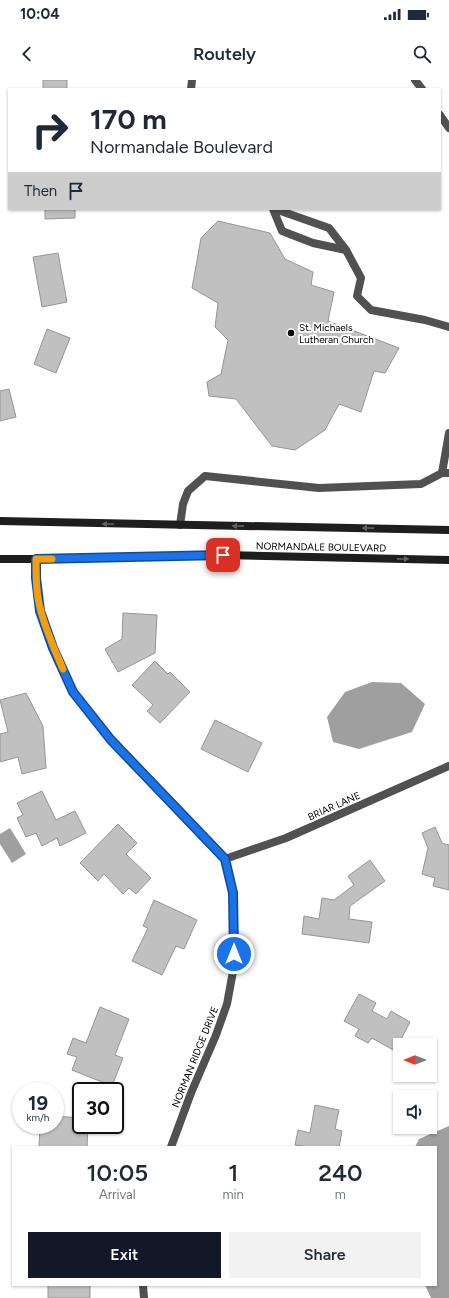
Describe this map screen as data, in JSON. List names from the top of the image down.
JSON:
{
  "streets": {
    "main road": ["NORMANDALE BOULEVARD"],
    "street": ["BRIAR LANE", "NORMAN RIDGE DRIVE"]
  },
  "crossings": [
    ["BRIAR LANE", "NORMAN RIDGE DRIVE"]
  ],
  "places": ["St. Michaels Lutheran Church"],
  "north": "left",
  "page": {
    "status": "10:04",
    "header": "Routely",
    "turn": ["170 m", "Normandale Boulevard"],
    "then": "Then",
    "speed": "19 km/h",
    "limit": "30",
    "eta": [
      "10:05",
      "Arrival",
      "1",
      "min",
      "240",
      "m"
    ],
    "buttons": ["Exit", "Share"]
  }
}
